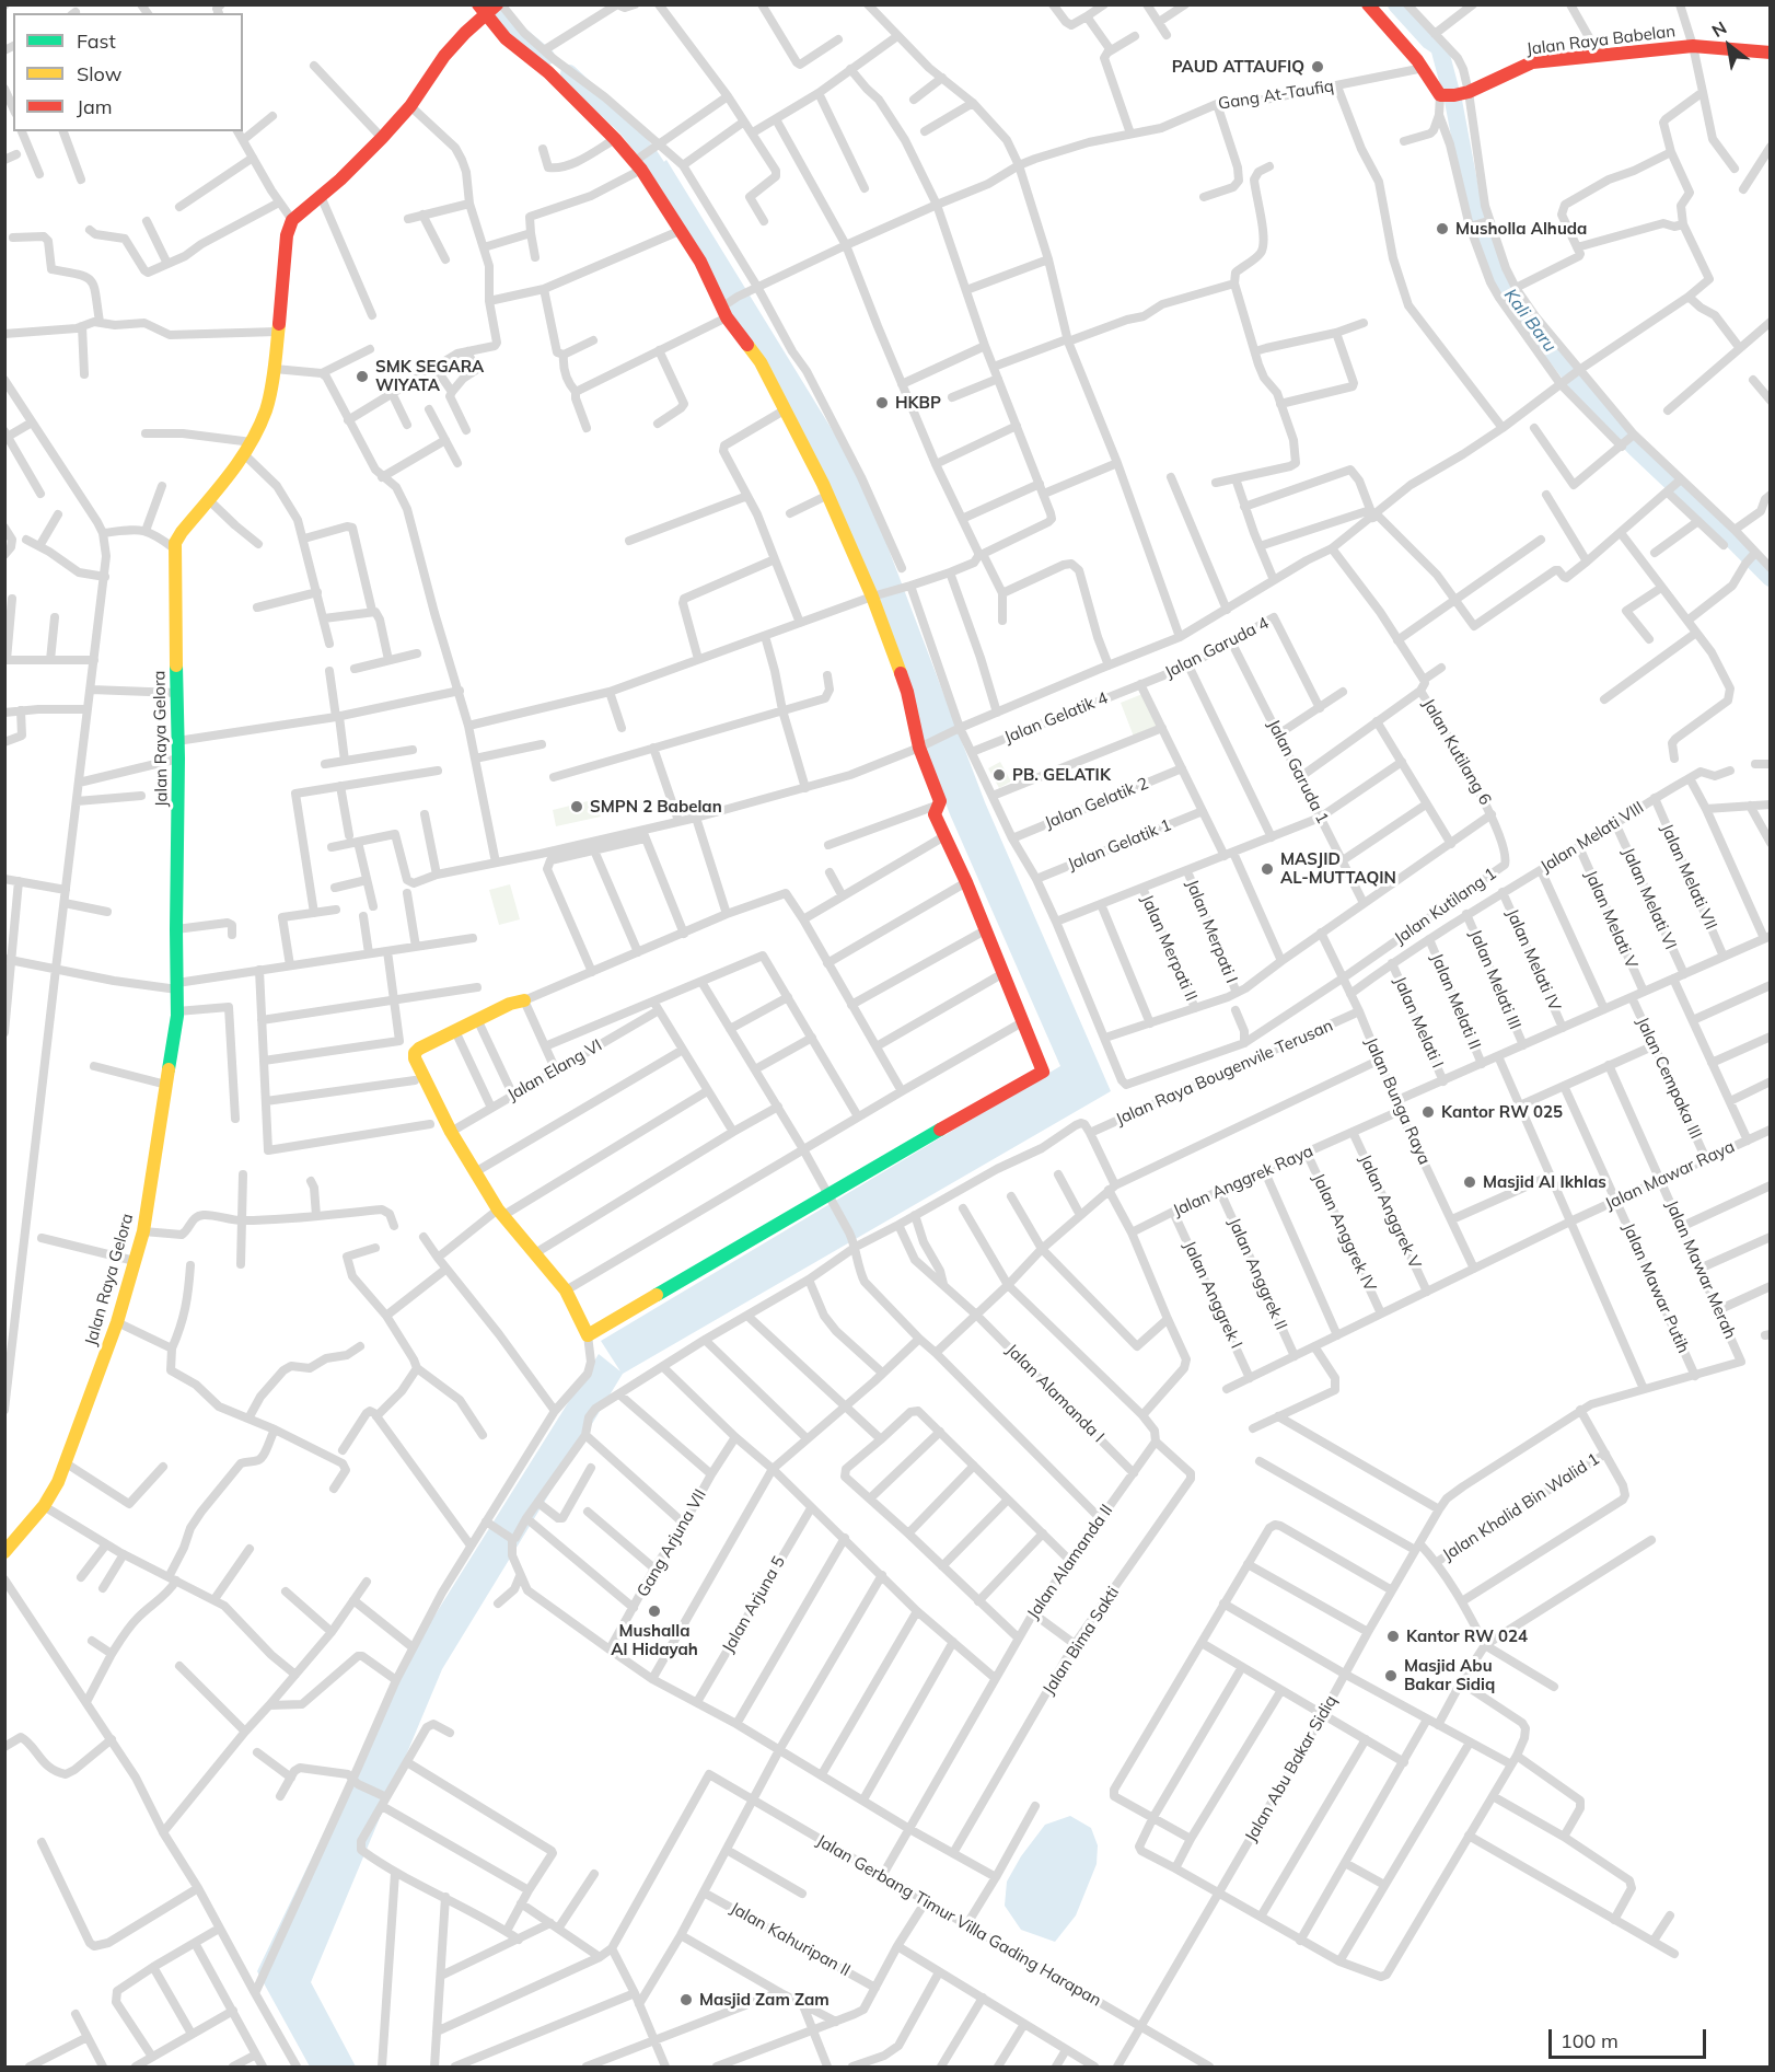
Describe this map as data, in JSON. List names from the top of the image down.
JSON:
{
  "streets": {
    "street": [
      "Jalan Raya Babelan",
      "Gang At-Taufiq",
      "Jalan Garuda 4",
      "Jalan Gelatik 4",
      "Jalan Raya Gelora",
      "Jalan Kutilang 6",
      "Jalan Garuda 1",
      "Jalan Gelatik 2",
      "Jalan Melati VIII",
      "Jalan Gelatik 1",
      "Jalan Melati VII",
      "Jalan Melati VI",
      "Jalan Kutilang 1",
      "Jalan Melati V",
      "Jalan Merpati I",
      "Jalan Merpati II",
      "Jalan Melati IV",
      "Jalan Melati III",
      "Jalan Melati II",
      "Jalan Melati I",
      "Jalan Elang VI",
      "Jalan Raya Bougenvile Terusan",
      "Jalan Cempaka III",
      "Jalan Bunga Raya",
      "Jalan Mawar Raya",
      "Jalan Anggrek Raya",
      "Jalan Anggrek V",
      "Jalan Anggrek IV",
      "Jalan Mawar Merah",
      "Jalan Anggrek II",
      "Jalan Mawar Putih",
      "Jalan Anggrek I",
      "Jalan Alamanda I",
      "Jalan Khalid Bin Walid 1",
      "Gang Arjuna VII",
      "Jalan Alamanda II",
      "Jalan Arjuna 5",
      "Jalan Bima Sakti",
      "Jalan Abu Bakar Sidiq",
      "Jalan Gerbang Timur Villa Gading Harapan",
      "Jalan Kahuripan II"
    ]
  },
  "crossings": [
    ["Jalan Garuda 4", "Jalan Gelatik 4"],
    ["Jalan Garuda 4", "Jalan Garuda 1"],
    ["Jalan Kutilang 6", "Jalan Kutilang 1"],
    ["Jalan Melati VIII", "Jalan Melati VII"],
    ["Jalan Melati VIII", "Jalan Melati VI"],
    ["Jalan Melati VIII", "Jalan Melati V"],
    ["Jalan Melati VIII", "Jalan Melati IV"],
    ["Jalan Melati VIII", "Jalan Melati III"],
    ["Jalan Melati VIII", "Jalan Melati II"],
    ["Jalan Melati VIII", "Jalan Melati I"],
    ["Jalan Melati VIII", "Jalan Bunga Raya"],
    ["Jalan Kutilang 1", "Jalan Bunga Raya"],
    ["Jalan Raya Bougenvile Terusan", "Jalan Bunga Raya"],
    ["Jalan Cempaka III", "Jalan Mawar Raya"],
    ["Jalan Bunga Raya", "Jalan Mawar Raya"],
    ["Jalan Bunga Raya", "Jalan Anggrek Raya"],
    ["Jalan Mawar Raya", "Jalan Anggrek V"],
    ["Jalan Mawar Raya", "Jalan Anggrek IV"],
    ["Jalan Mawar Raya", "Jalan Mawar Merah"],
    ["Jalan Mawar Raya", "Jalan Anggrek II"],
    ["Jalan Mawar Raya", "Jalan Mawar Putih"],
    ["Jalan Mawar Raya", "Jalan Anggrek I"],
    ["Jalan Anggrek Raya", "Jalan Anggrek V"],
    ["Jalan Anggrek Raya", "Jalan Anggrek IV"],
    ["Jalan Anggrek Raya", "Jalan Anggrek II"],
    ["Jalan Anggrek Raya", "Jalan Anggrek I"],
    ["Jalan Mawar Merah", "Jalan Abu Bakar Sidiq"],
    ["Jalan Mawar Putih", "Jalan Abu Bakar Sidiq"],
    ["Jalan Alamanda I", "Jalan Alamanda II"],
    ["Jalan Alamanda II", "Jalan Bima Sakti"],
    ["Jalan Alamanda II", "Jalan Gerbang Timur Villa Gading Harapan"],
    ["Jalan Abu Bakar Sidiq", "Jalan Gerbang Timur Villa Gading Harapan"]
  ],
  "water": ["Kali Baru"],
  "places": [
    "PAUD ATTAUFIQ",
    "Musholla Alhuda",
    "SMK SEGARA WIYATA",
    "HKBP",
    "PB. GELATIK",
    "SMPN 2 Babelan",
    "MASJID AL-MUTTAQIN",
    "Kantor RW 025",
    "Masjid Al Ikhlas",
    "Mushalla Al Hidayah",
    "Kantor RW 024",
    "Masjid Abu Bakar Sidiq",
    "Masjid Zam Zam"
  ],
  "legend": ["Fast", "Slow", "Jam"],
  "scale_bar": "100 m",
  "north": "top left"
}
